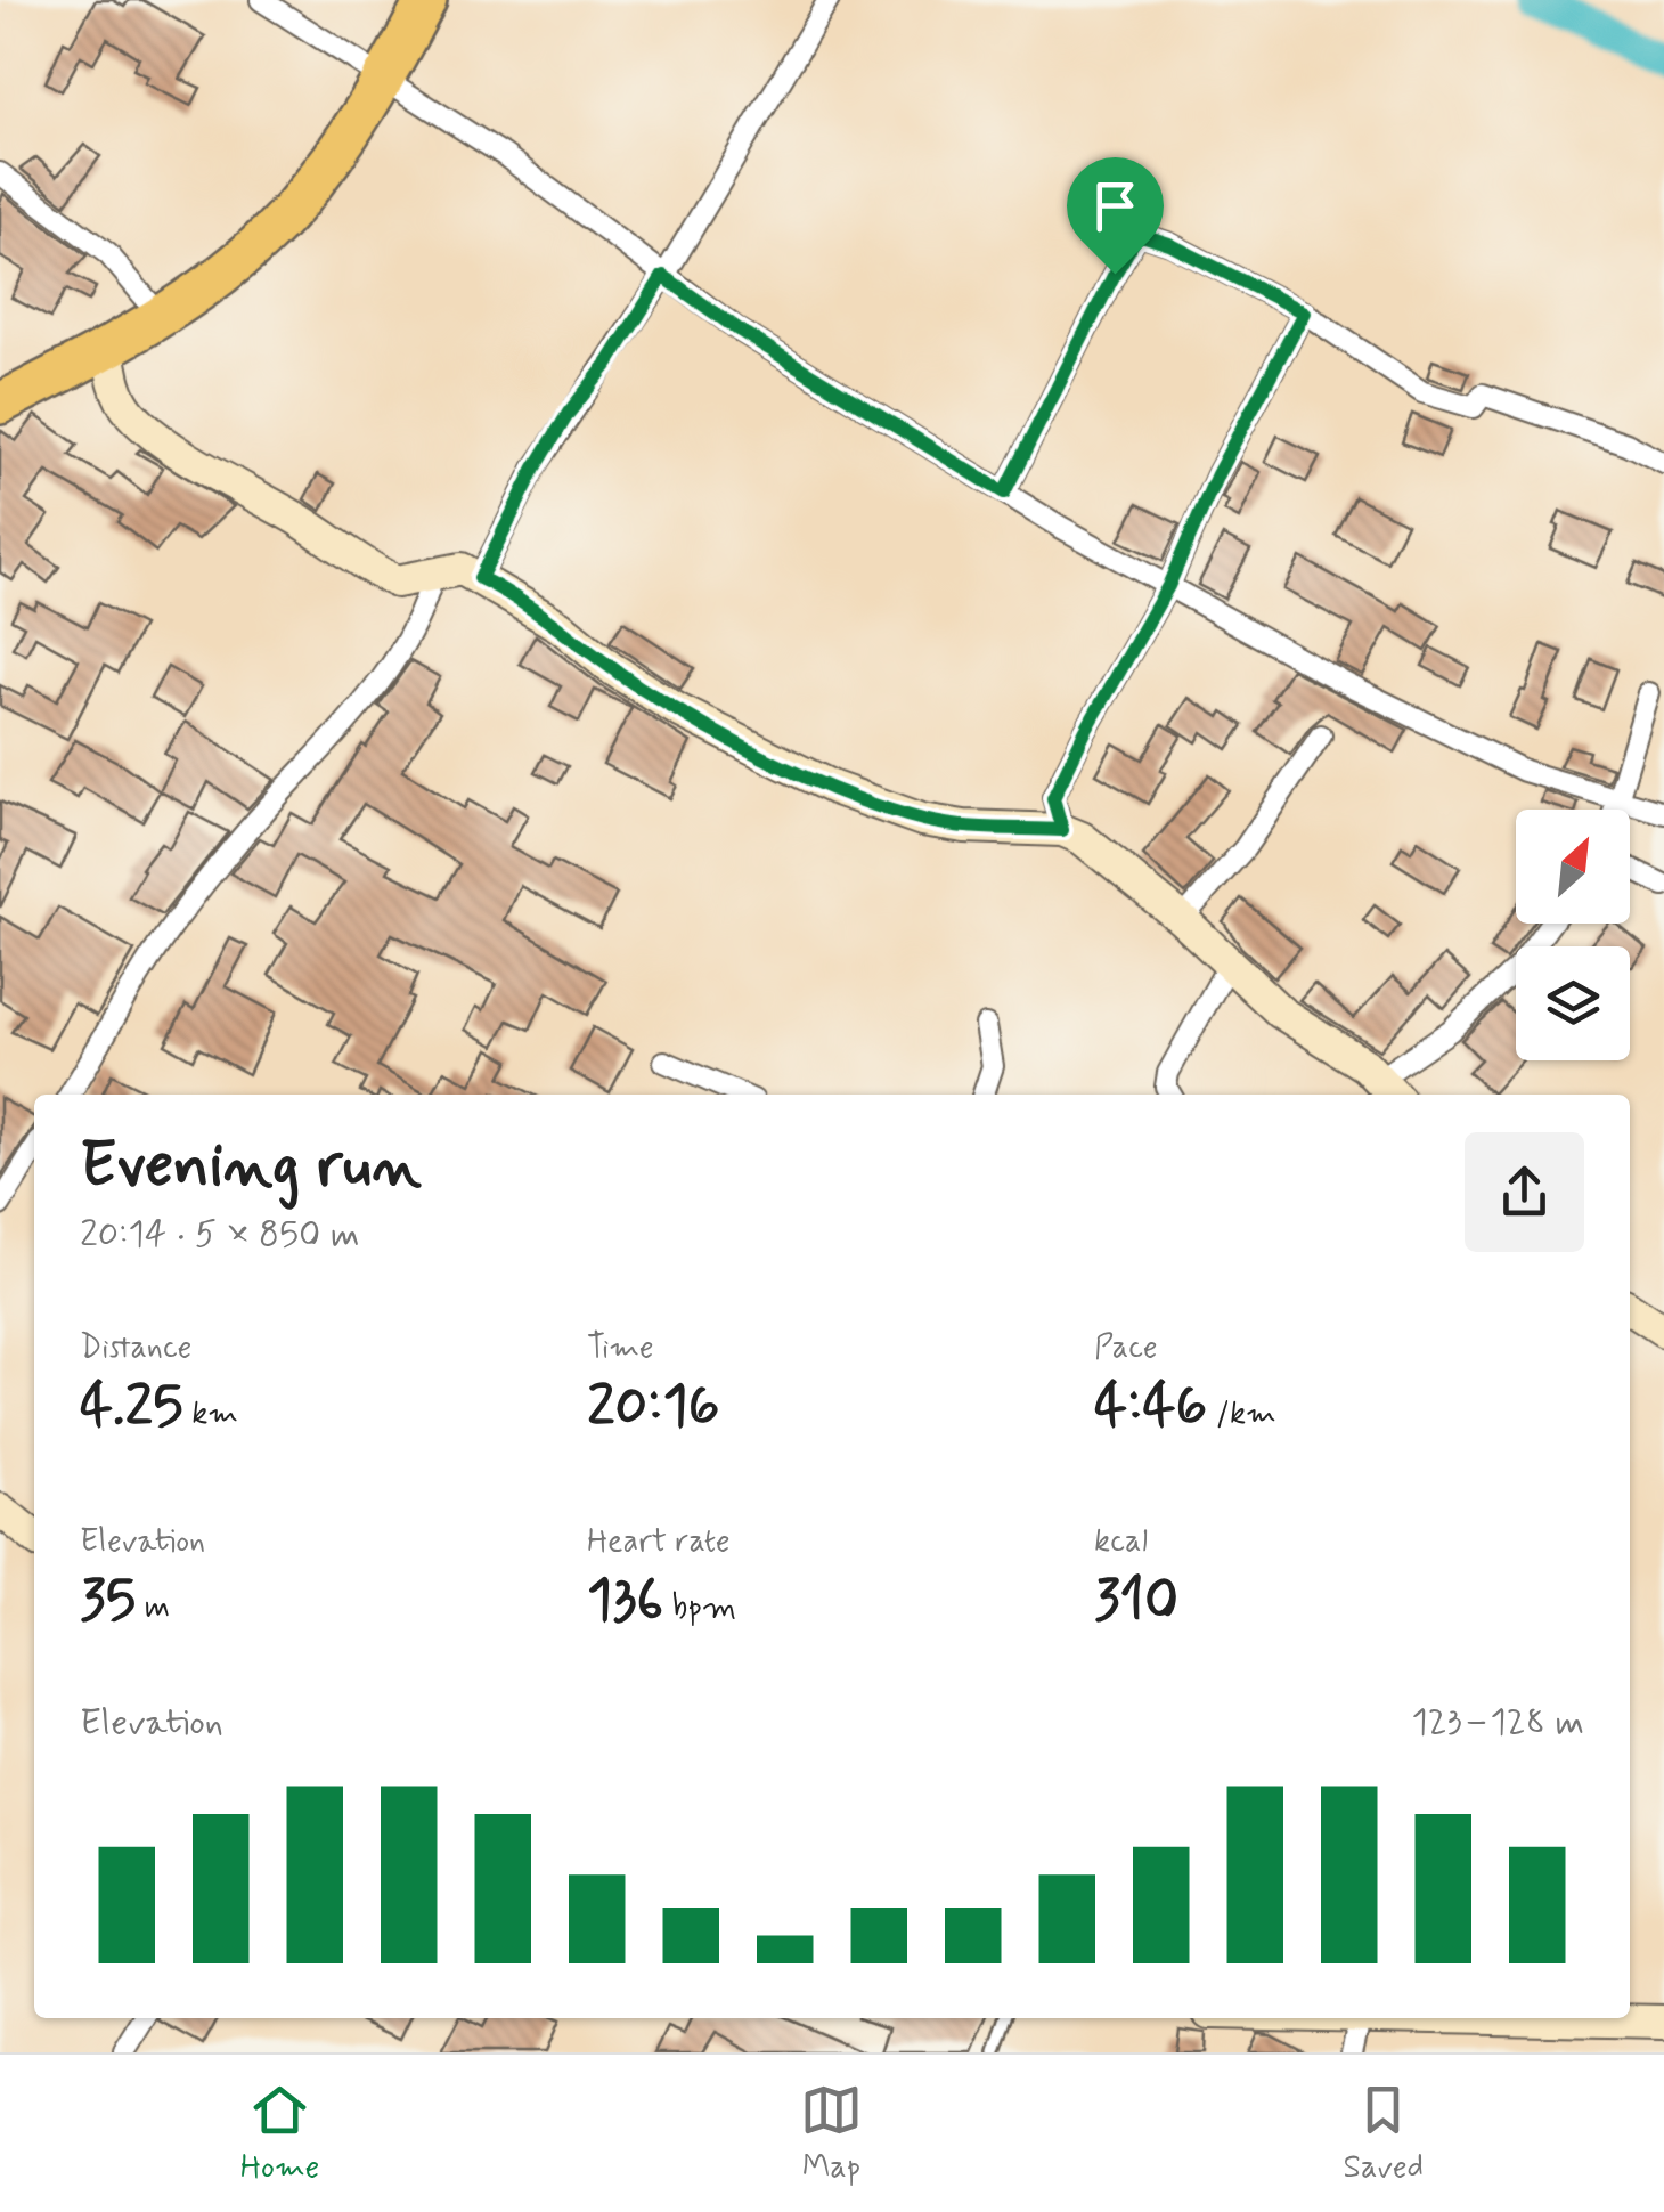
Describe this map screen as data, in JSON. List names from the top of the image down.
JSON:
{
  "north": "top right",
  "page": {
    "heading": ["Evening run", "20:14 · 5 × 850 m"],
    "stats": [
      ["Distance", "4.25 km"],
      ["Time", "20:16"],
      ["Pace", "4:46 /km"],
      ["Elevation", "35 m"],
      ["Heart rate", "136 bpm"],
      ["kcal", "310"]
    ],
    "chart": ["Elevation", "123–128 m"],
    "tabs": ["Home", "Map", "Saved"]
  }
}
